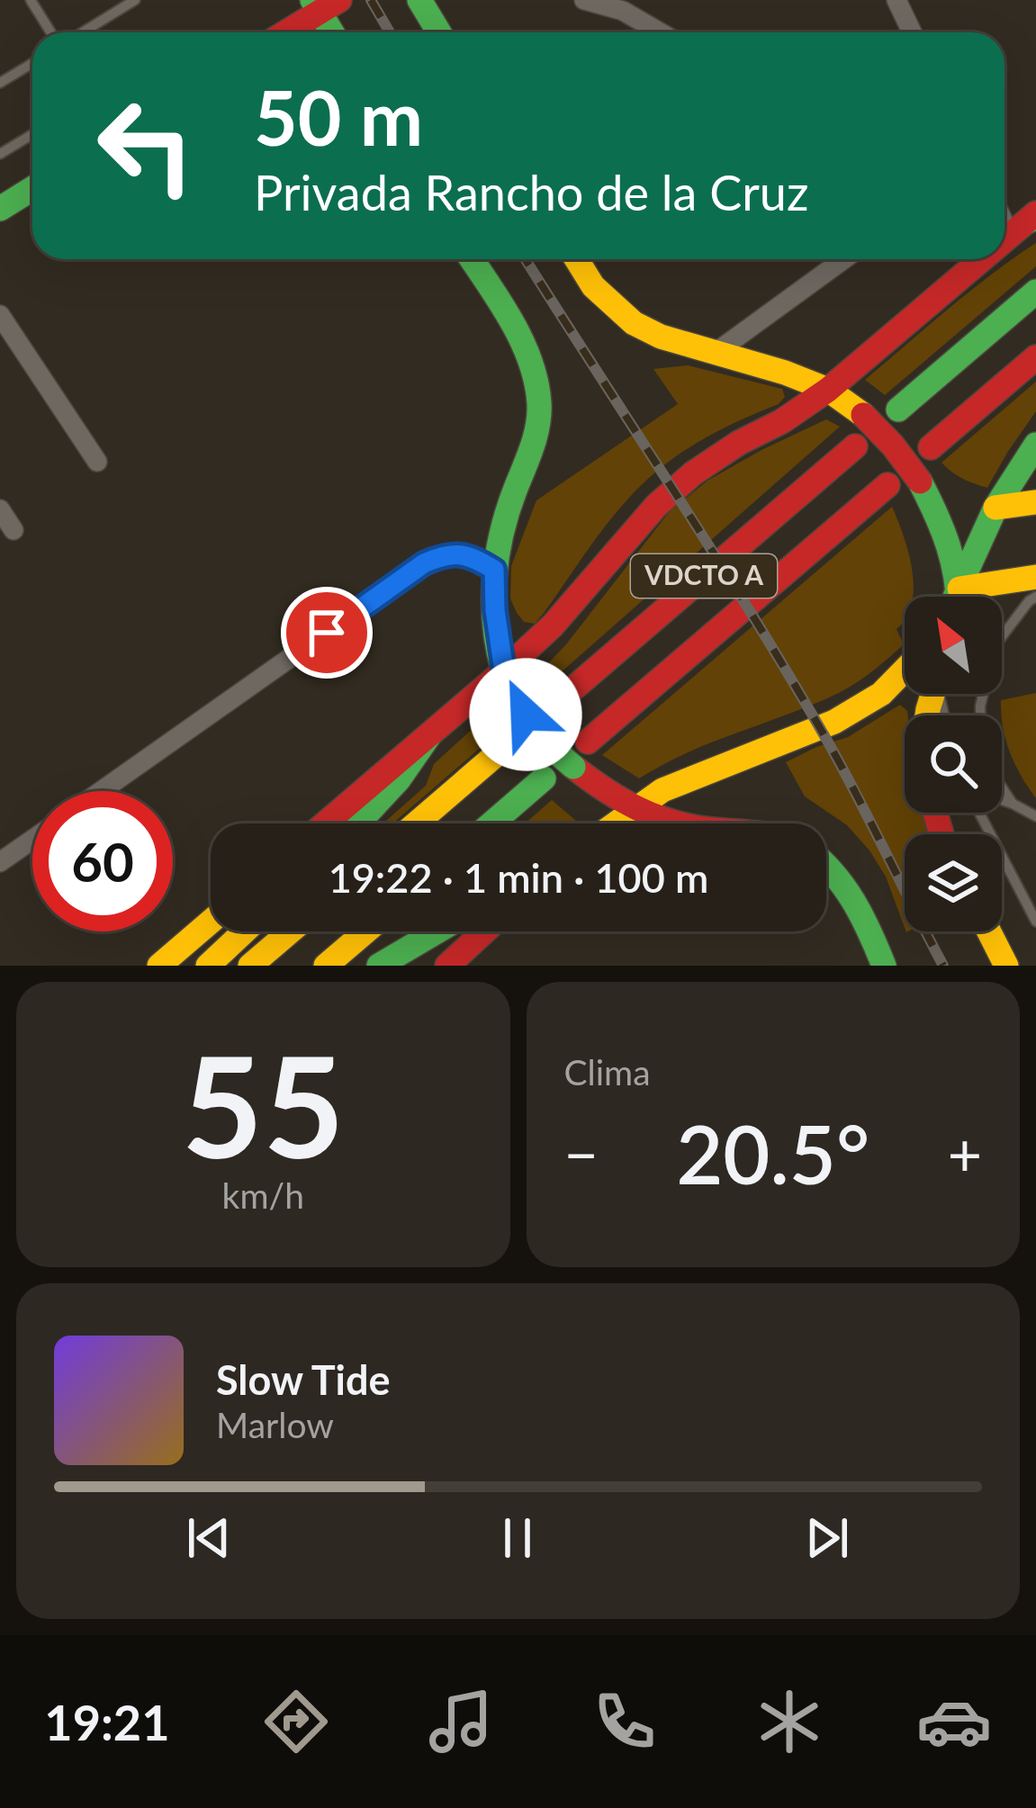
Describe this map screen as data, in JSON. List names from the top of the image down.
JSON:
{
  "streets": {
    "main road": ["VDCTO A"]
  },
  "north": "top left",
  "page": {
    "turn": ["50 m", "Privada Rancho de la Cruz"],
    "limit": "60",
    "trip": "19:22 · 1 min · 100 m",
    "tile": [
      ["55", "km/h"],
      "Clima"
    ],
    "heat": ["−", "20.5°", "+"],
    "song": ["Slow Tide", "Marlow"],
    "tabs": "19:21"
  }
}
